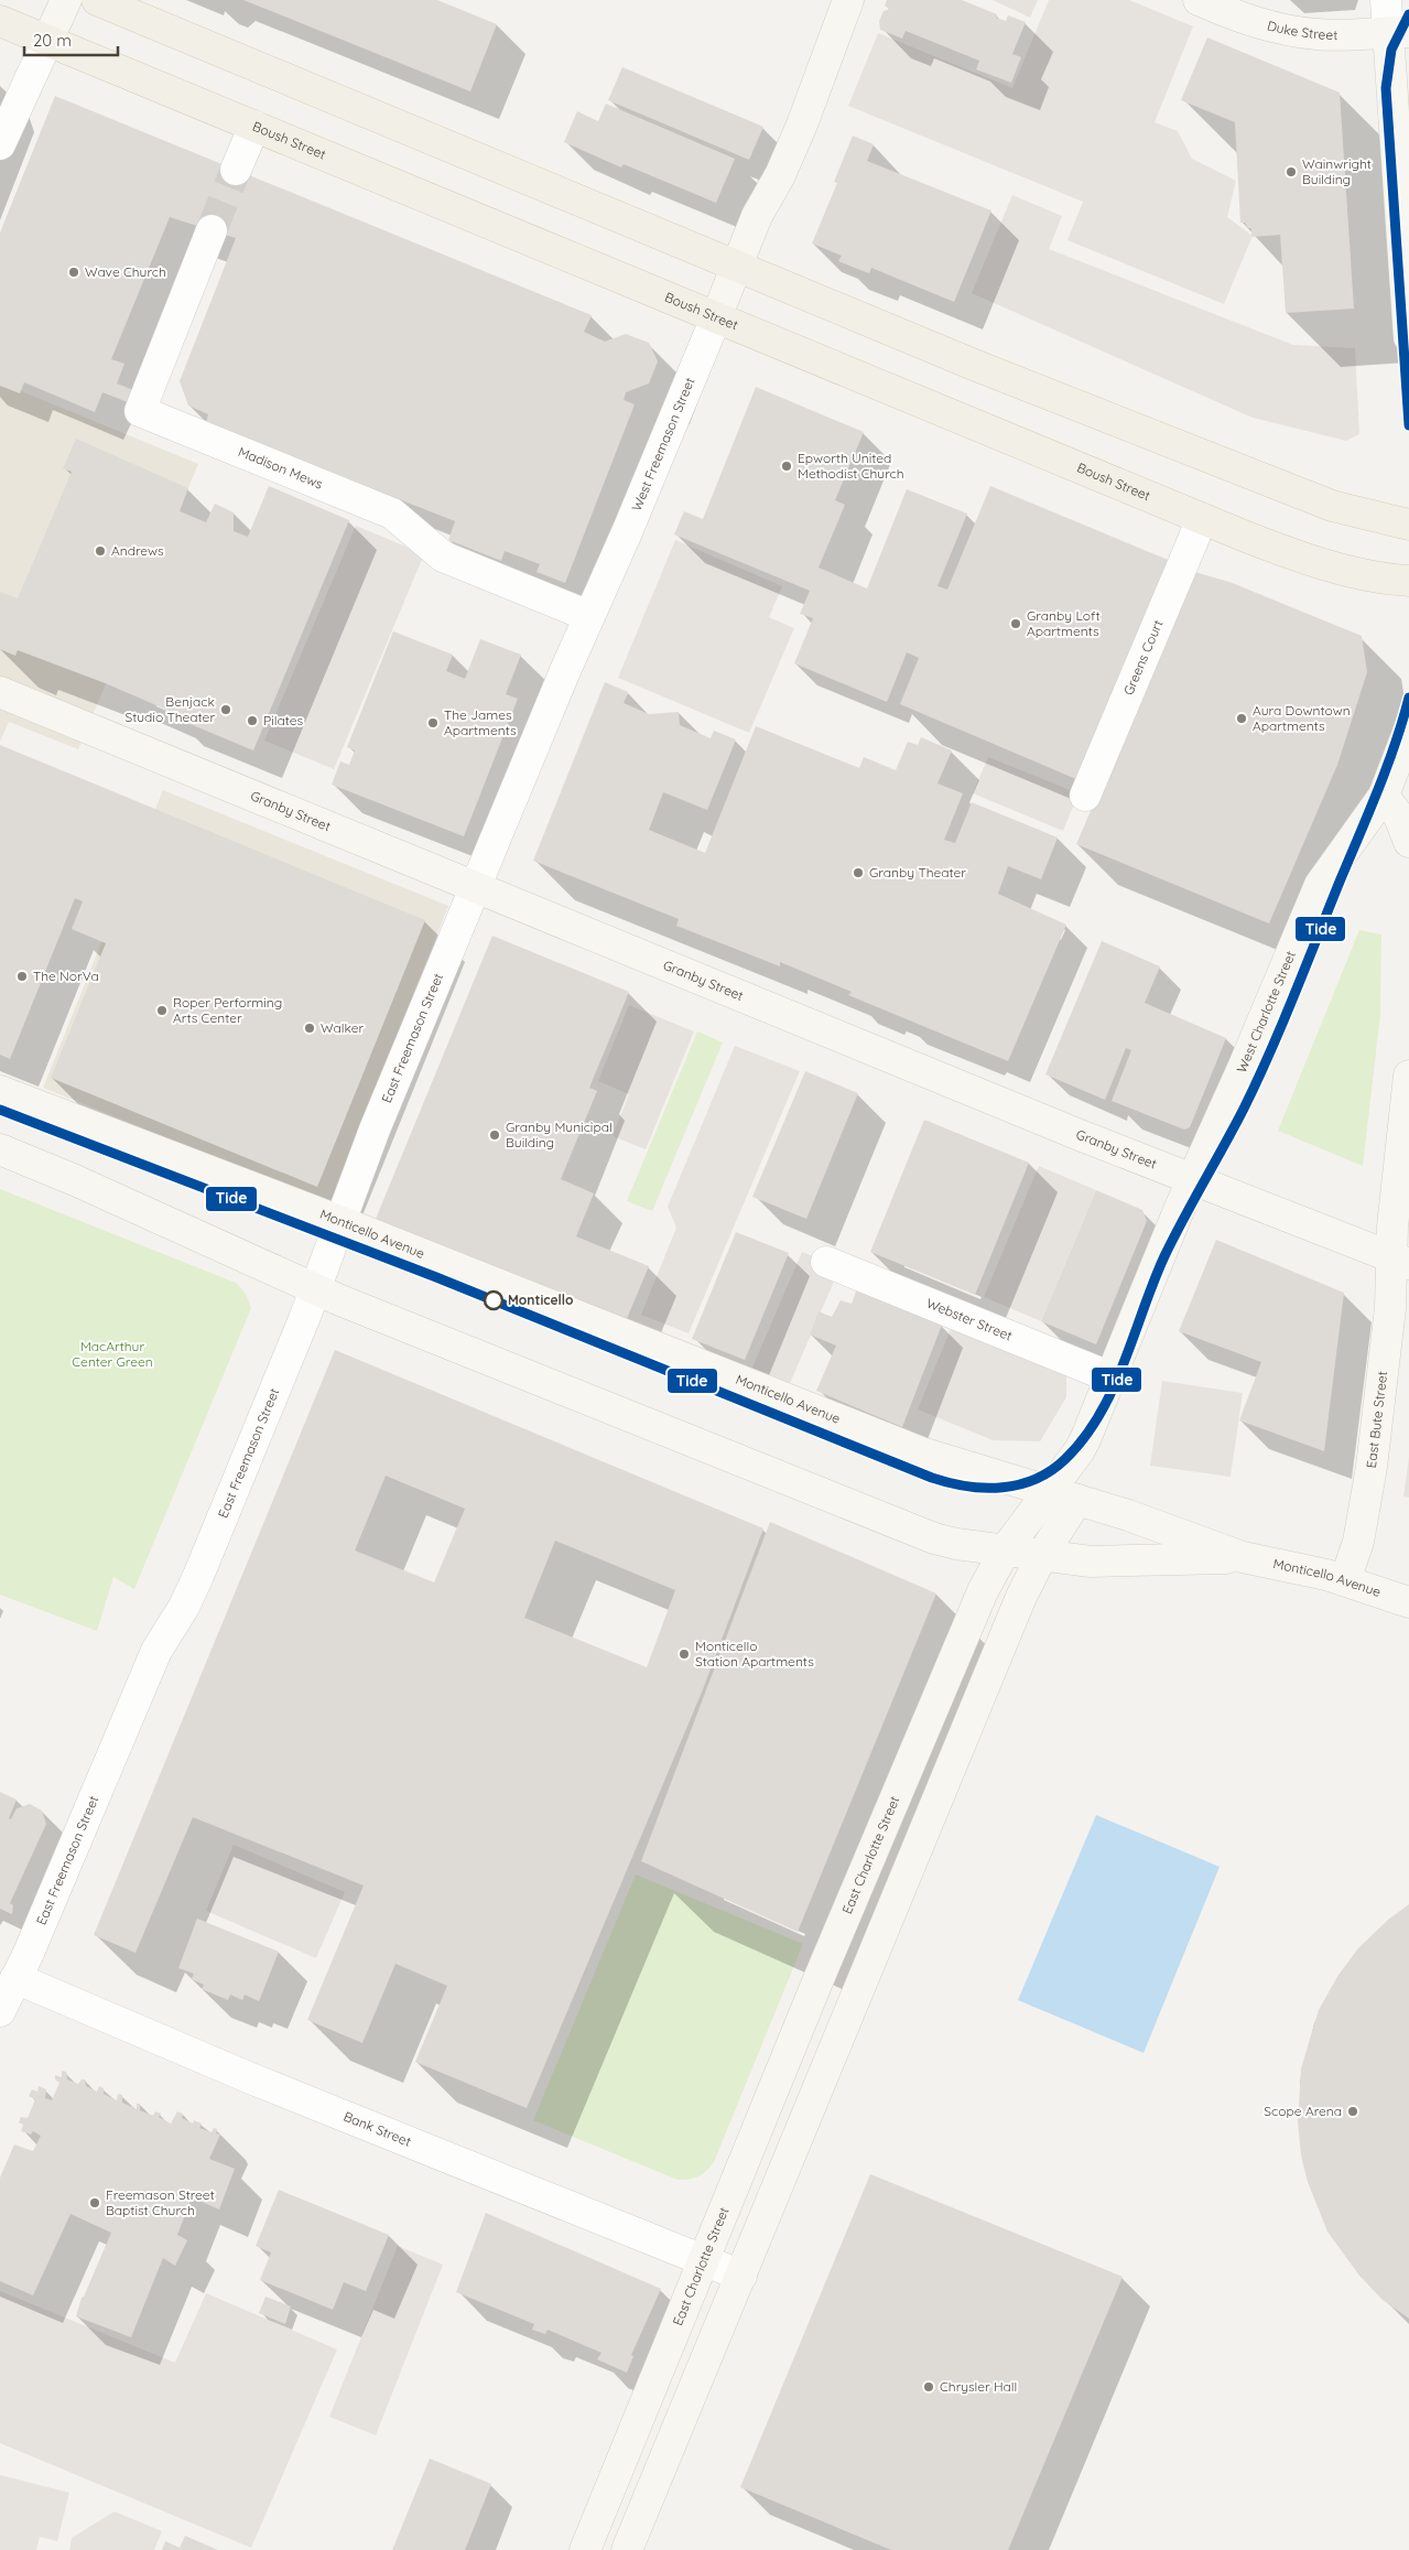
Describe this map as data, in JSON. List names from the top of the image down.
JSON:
{
  "streets": {
    "main road": ["Boush Street"],
    "street": [
      "Duke Street",
      "West Freemason Street",
      "Madison Mews",
      "Greens Court",
      "Granby Street",
      "West Charlotte Street",
      "East Freemason Street",
      "Monticello Avenue",
      "Webster Street",
      "East Bute Street",
      "East Charlotte Street",
      "Bank Street"
    ]
  },
  "crossings": [
    ["Boush Street", "West Freemason Street"],
    ["Boush Street", "Greens Court"],
    ["West Freemason Street", "Madison Mews"],
    ["West Freemason Street", "Granby Street"],
    ["West Freemason Street", "East Freemason Street"],
    ["Granby Street", "West Charlotte Street"],
    ["Granby Street", "East Freemason Street"],
    ["Granby Street", "East Bute Street"],
    ["Granby Street", "East Charlotte Street"],
    ["West Charlotte Street", "East Charlotte Street"],
    ["East Freemason Street", "Monticello Avenue"],
    ["East Freemason Street", "Bank Street"],
    ["Monticello Avenue", "East Bute Street"],
    ["Monticello Avenue", "East Charlotte Street"],
    ["Webster Street", "East Charlotte Street"],
    ["East Charlotte Street", "Bank Street"]
  ],
  "parks": ["MacArthur Center Green"],
  "places": [
    "Wainwright Building",
    "Wave Church",
    "Epworth United Methodist Church",
    "Andrews",
    "Granby Loft Apartments",
    "Benjack Studio Theater",
    "Aura Downtown Apartments",
    "Pilates",
    "The James Apartments",
    "Granby Theater",
    "The NorVa",
    "Roper Performing Arts Center",
    "Walker",
    "Granby Municipal Building",
    "Monticello",
    "Monticello Station Apartments",
    "Scope Arena",
    "Freemason Street Baptist Church",
    "Chrysler Hall"
  ],
  "lines": ["transit line Tide"],
  "scale_bar": "20 m"
}
